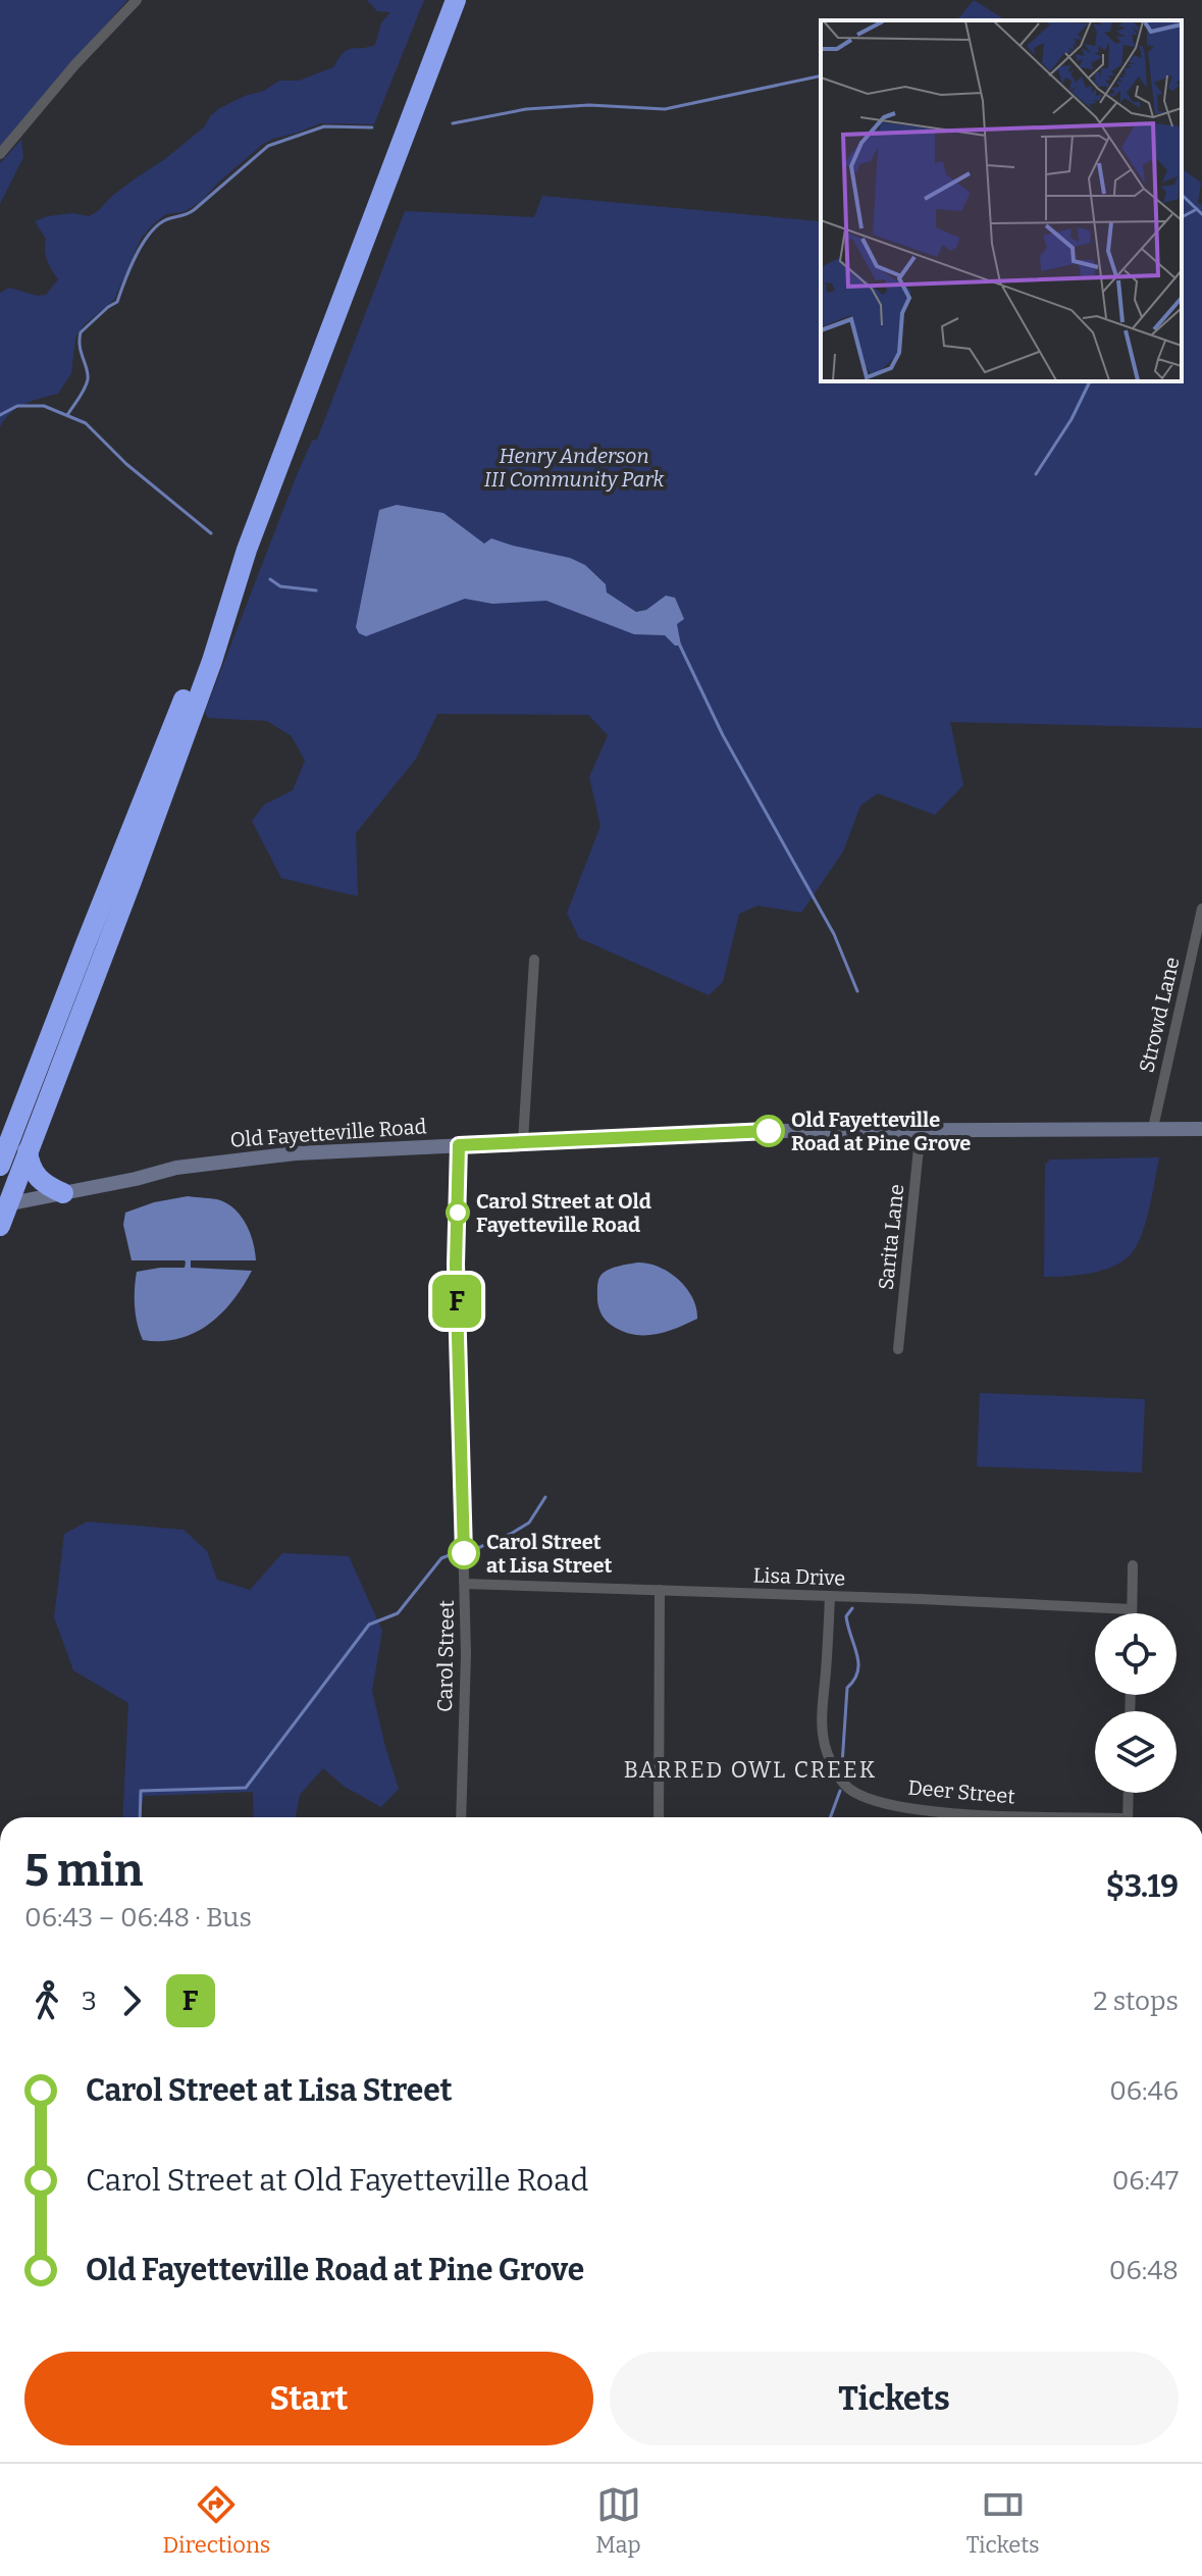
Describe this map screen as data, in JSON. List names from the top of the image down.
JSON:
{
  "streets": {
    "street": [
      "Strowd Lane",
      "Old Fayetteville Road",
      "Sarita Lane",
      "Lisa Drive",
      "Carol Street",
      "Deer Street"
    ]
  },
  "crossings": [
    ["Strowd Lane", "Old Fayetteville Road"],
    ["Old Fayetteville Road", "Sarita Lane"],
    ["Old Fayetteville Road", "Carol Street"],
    ["Lisa Drive", "Carol Street"],
    ["Lisa Drive", "Deer Street"]
  ],
  "districts": ["BARRED OWL CREEK"],
  "parks": ["Henry Anderson III Community Park"],
  "places": ["Old Fayetteville Road at Pine Grove", "Carol Street at Old Fayetteville Road", "Carol Street at Lisa Street"],
  "lines": ["bus line F"],
  "page": {
    "on_map": "F",
    "heading": ["5 min", "06:43 – 06:48 · Bus", "$3.19"],
    "legs": ["3", "F", "2 stops"],
    "list": [
      {
        "name": "Carol Street at Lisa Street",
        "value": "06:46"
      },
      {
        "name": "Carol Street at Old Fayetteville Road",
        "value": "06:47"
      },
      {
        "name": "Old Fayetteville Road at Pine Grove",
        "value": "06:48"
      }
    ],
    "buttons": ["Start", "Tickets"],
    "tabs": ["Directions", "Map", "Tickets"]
  }
}
